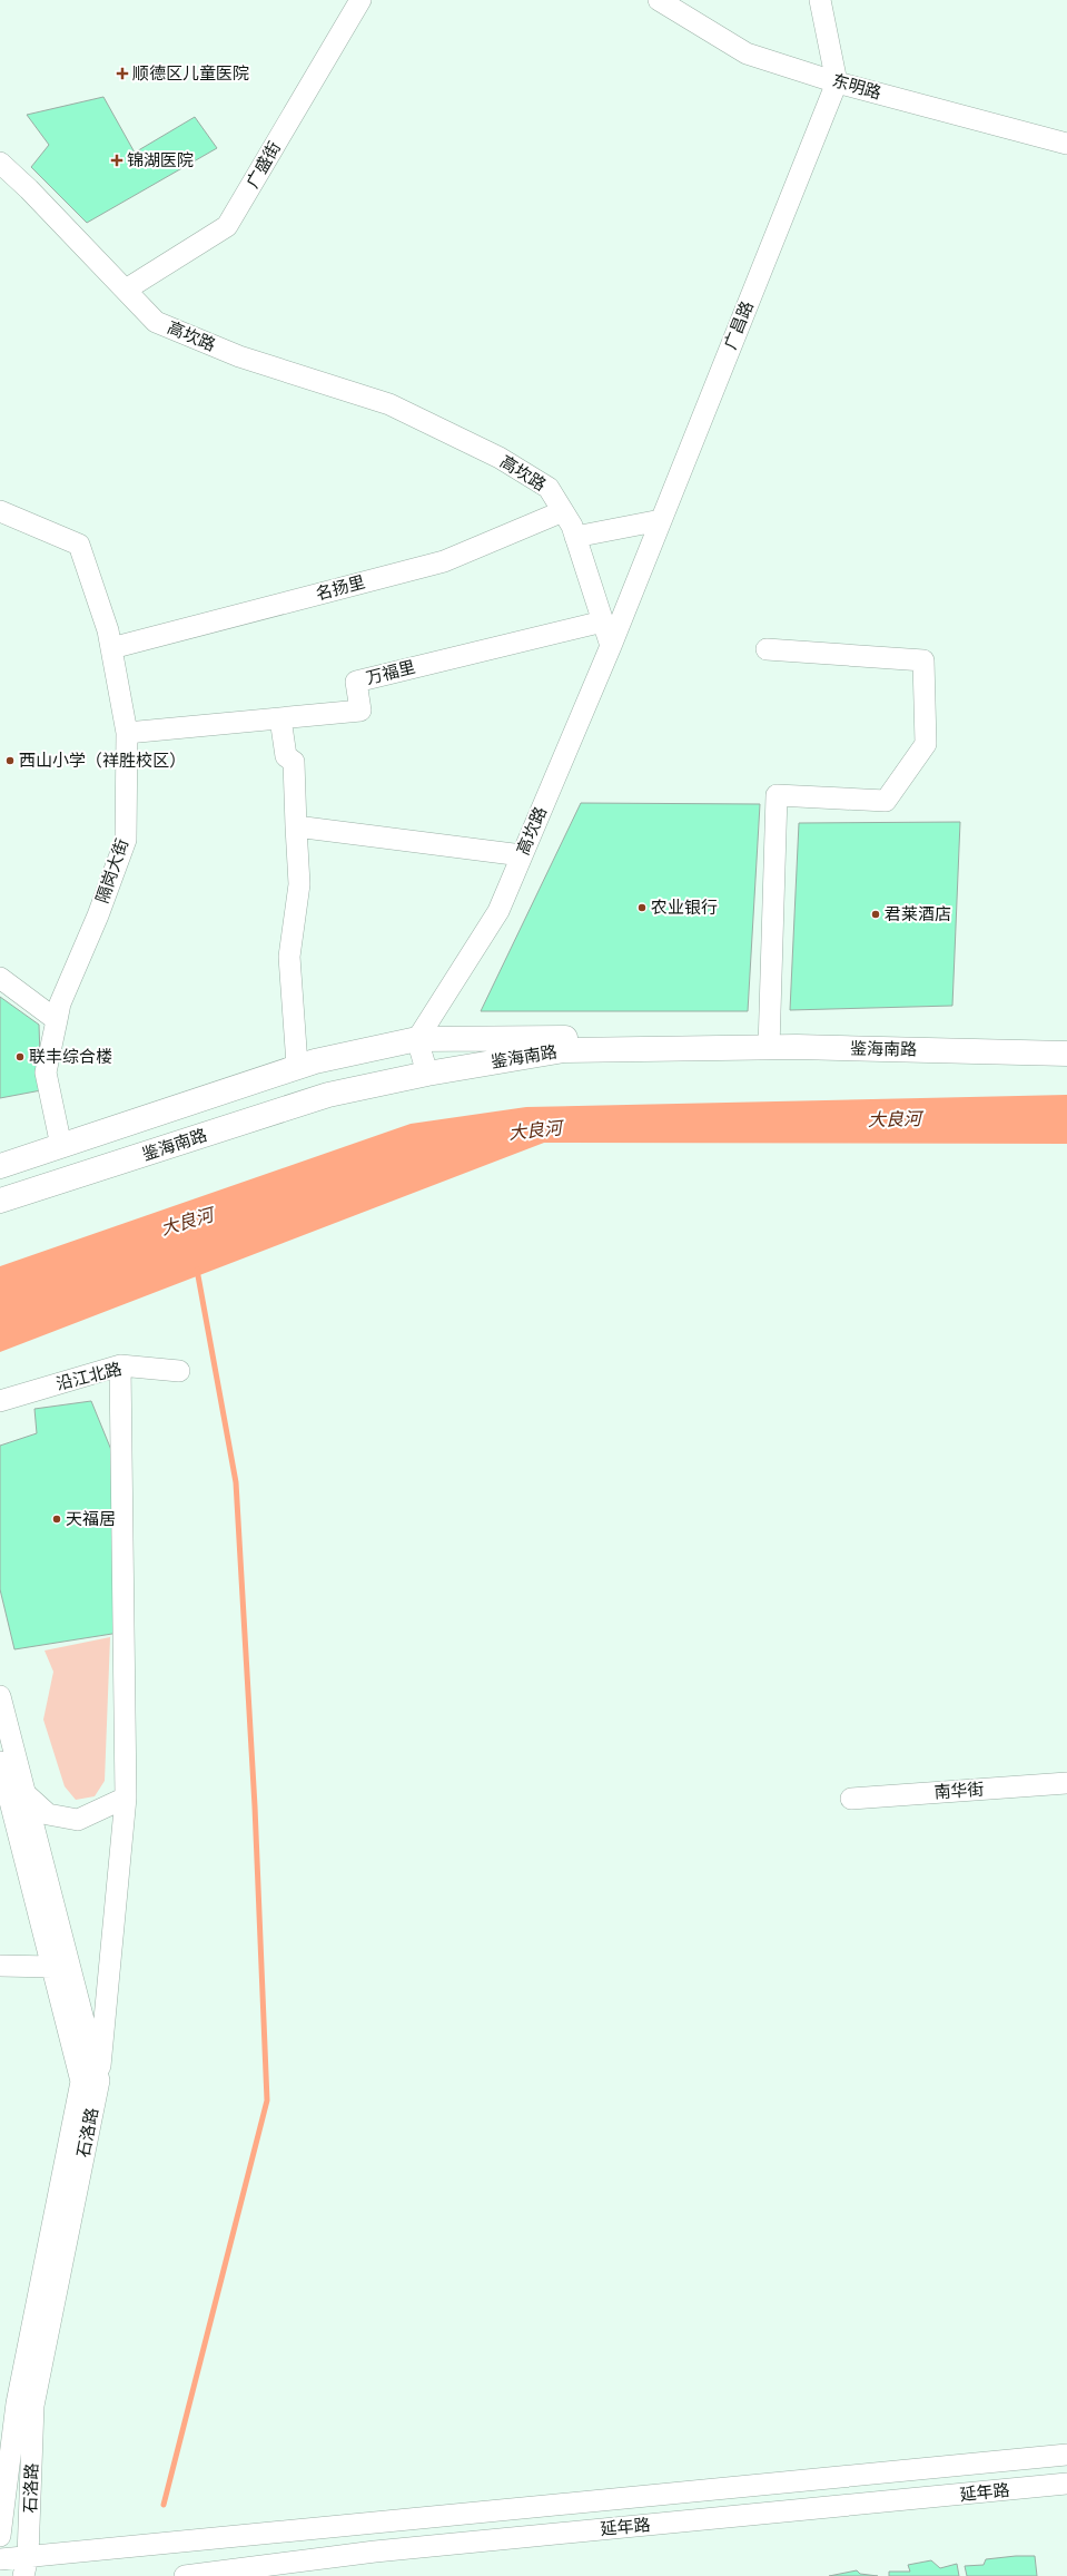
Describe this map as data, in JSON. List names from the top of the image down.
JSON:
{
  "streets": {
    "main road": ["鉴海南路"],
    "street": [
      "东明路",
      "广盛街",
      "广昌路",
      "高坎路",
      "名扬里",
      "万福里",
      "隔岗大街",
      "沿江北路",
      "南华街",
      "石洛路",
      "延年路"
    ]
  },
  "crossings": [
    ["东明路", "广昌路"],
    ["广盛街", "高坎路"],
    ["广昌路", "高坎路"],
    ["高坎路", "名扬里"],
    ["高坎路", "万福里"],
    ["高坎路", "鉴海南路"],
    ["名扬里", "隔岗大街"],
    ["万福里", "隔岗大街"],
    ["隔岗大街", "鉴海南路"]
  ],
  "water": ["大良河"],
  "places": {
    "health": ["顺德区儿童医院", "锦湖医院"],
    "other": [
      "西山小学（祥胜校区）",
      "农业银行",
      "君莱酒店",
      "联丰综合楼",
      "天福居"
    ]
  }
}
